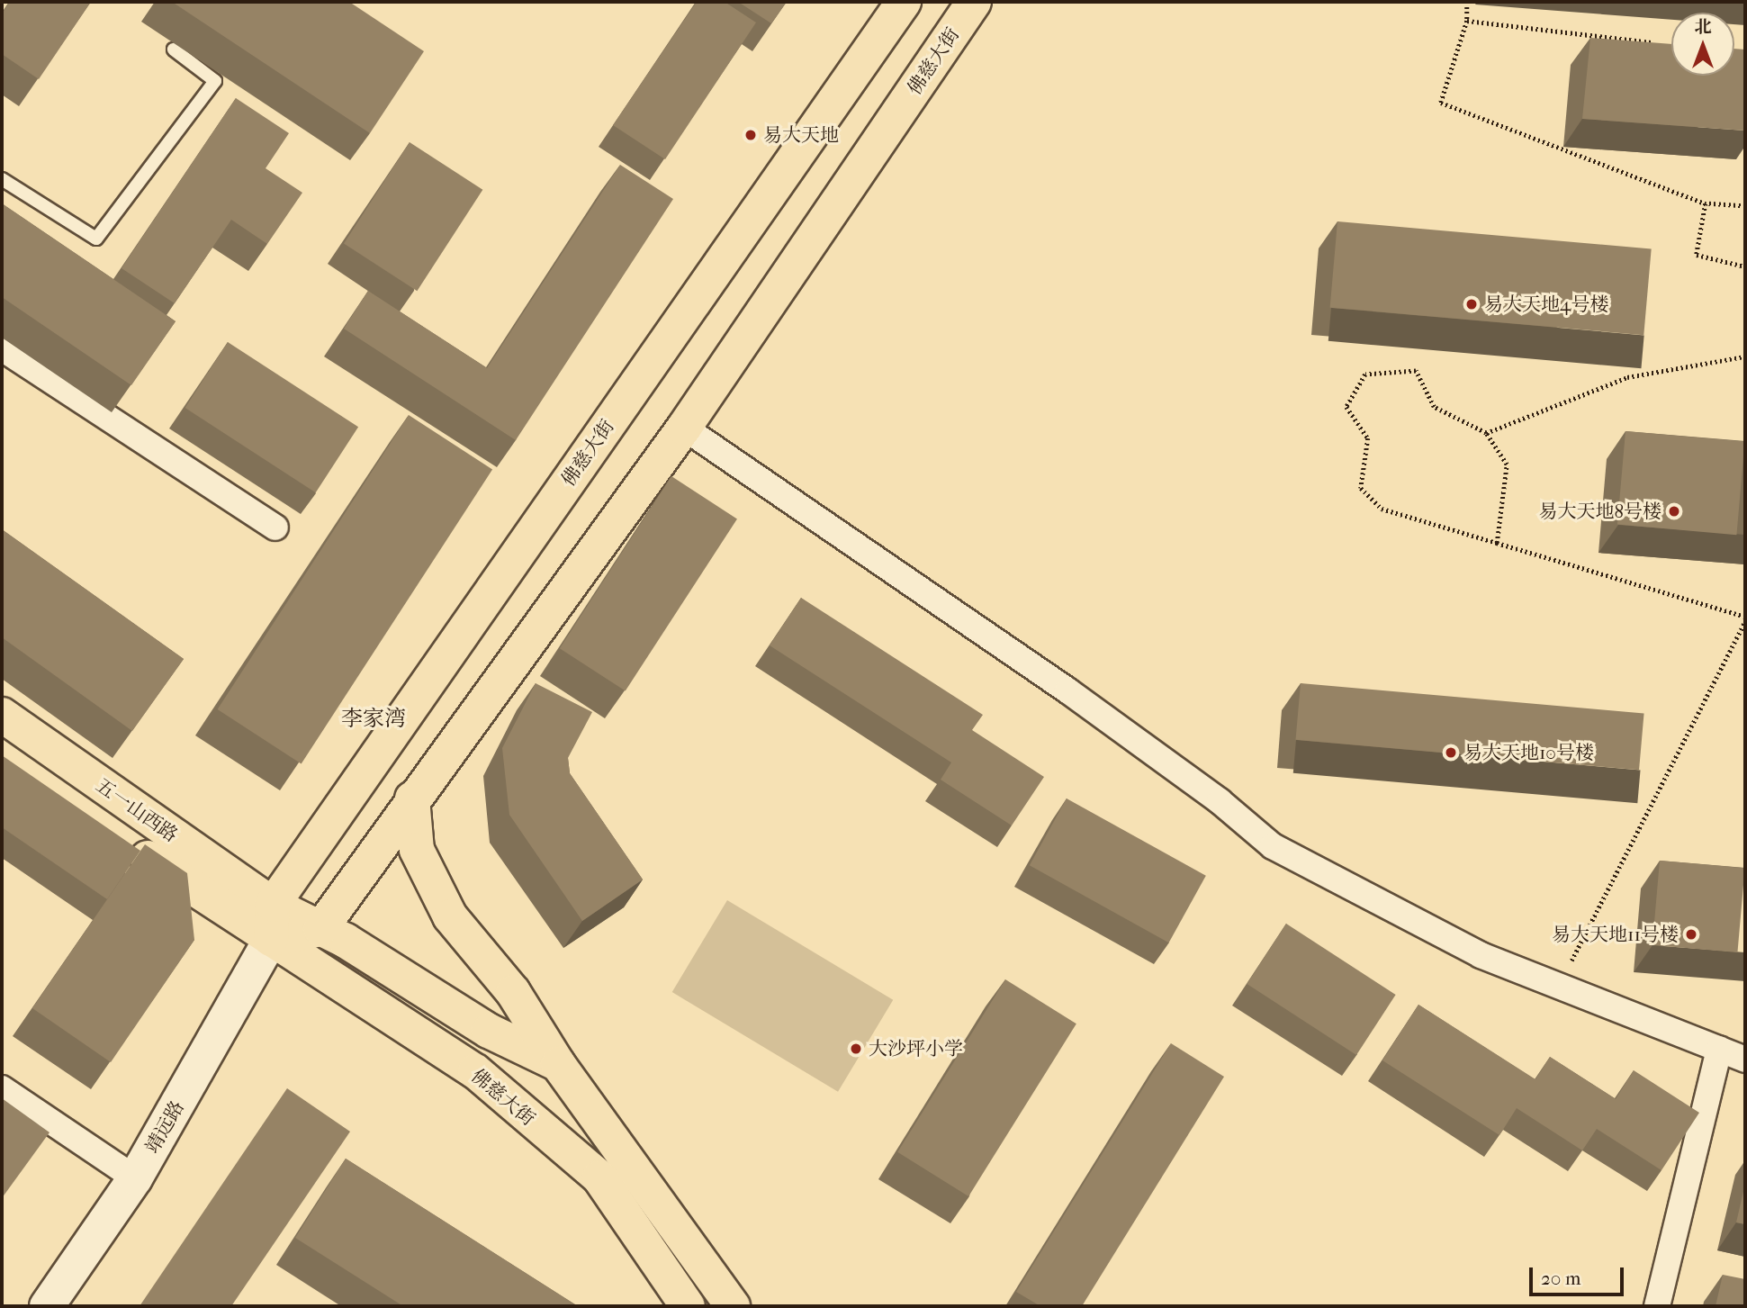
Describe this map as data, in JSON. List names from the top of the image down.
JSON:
{
  "streets": {
    "main road": ["佛慈大街", "五一山西路"],
    "street": ["靖远路"]
  },
  "crossings": [
    ["佛慈大街", "五一山西路"],
    ["佛慈大街", "靖远路"],
    ["五一山西路", "靖远路"]
  ],
  "districts": ["李家湾"],
  "places": [
    "易大天地",
    "易大天地4号楼",
    "易大天地8号楼",
    "易大天地10号楼",
    "易大天地11号楼",
    "大沙坪小学"
  ],
  "scale_bar": "20 m",
  "north": "top"
}
